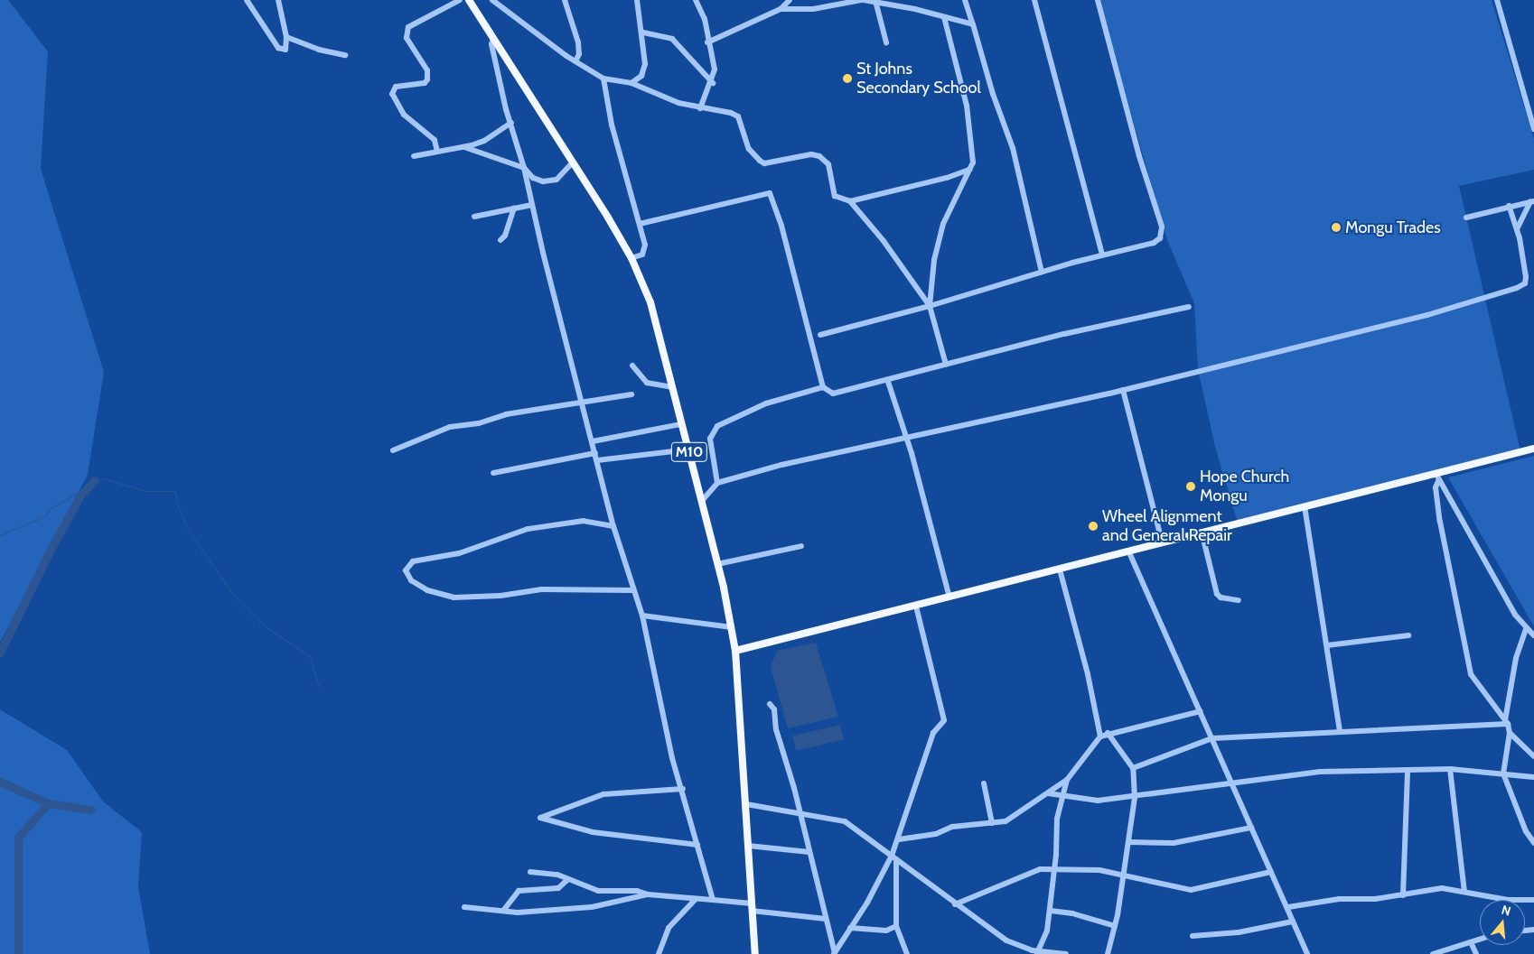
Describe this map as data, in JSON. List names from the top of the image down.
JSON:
{
  "streets": {
    "main road": ["M10"]
  },
  "places": [
    "St Johns Secondary School",
    "Mongu Trades",
    "Hope Church Mongu",
    "Wheel Alignment and General Repair"
  ],
  "north": "top"
}
